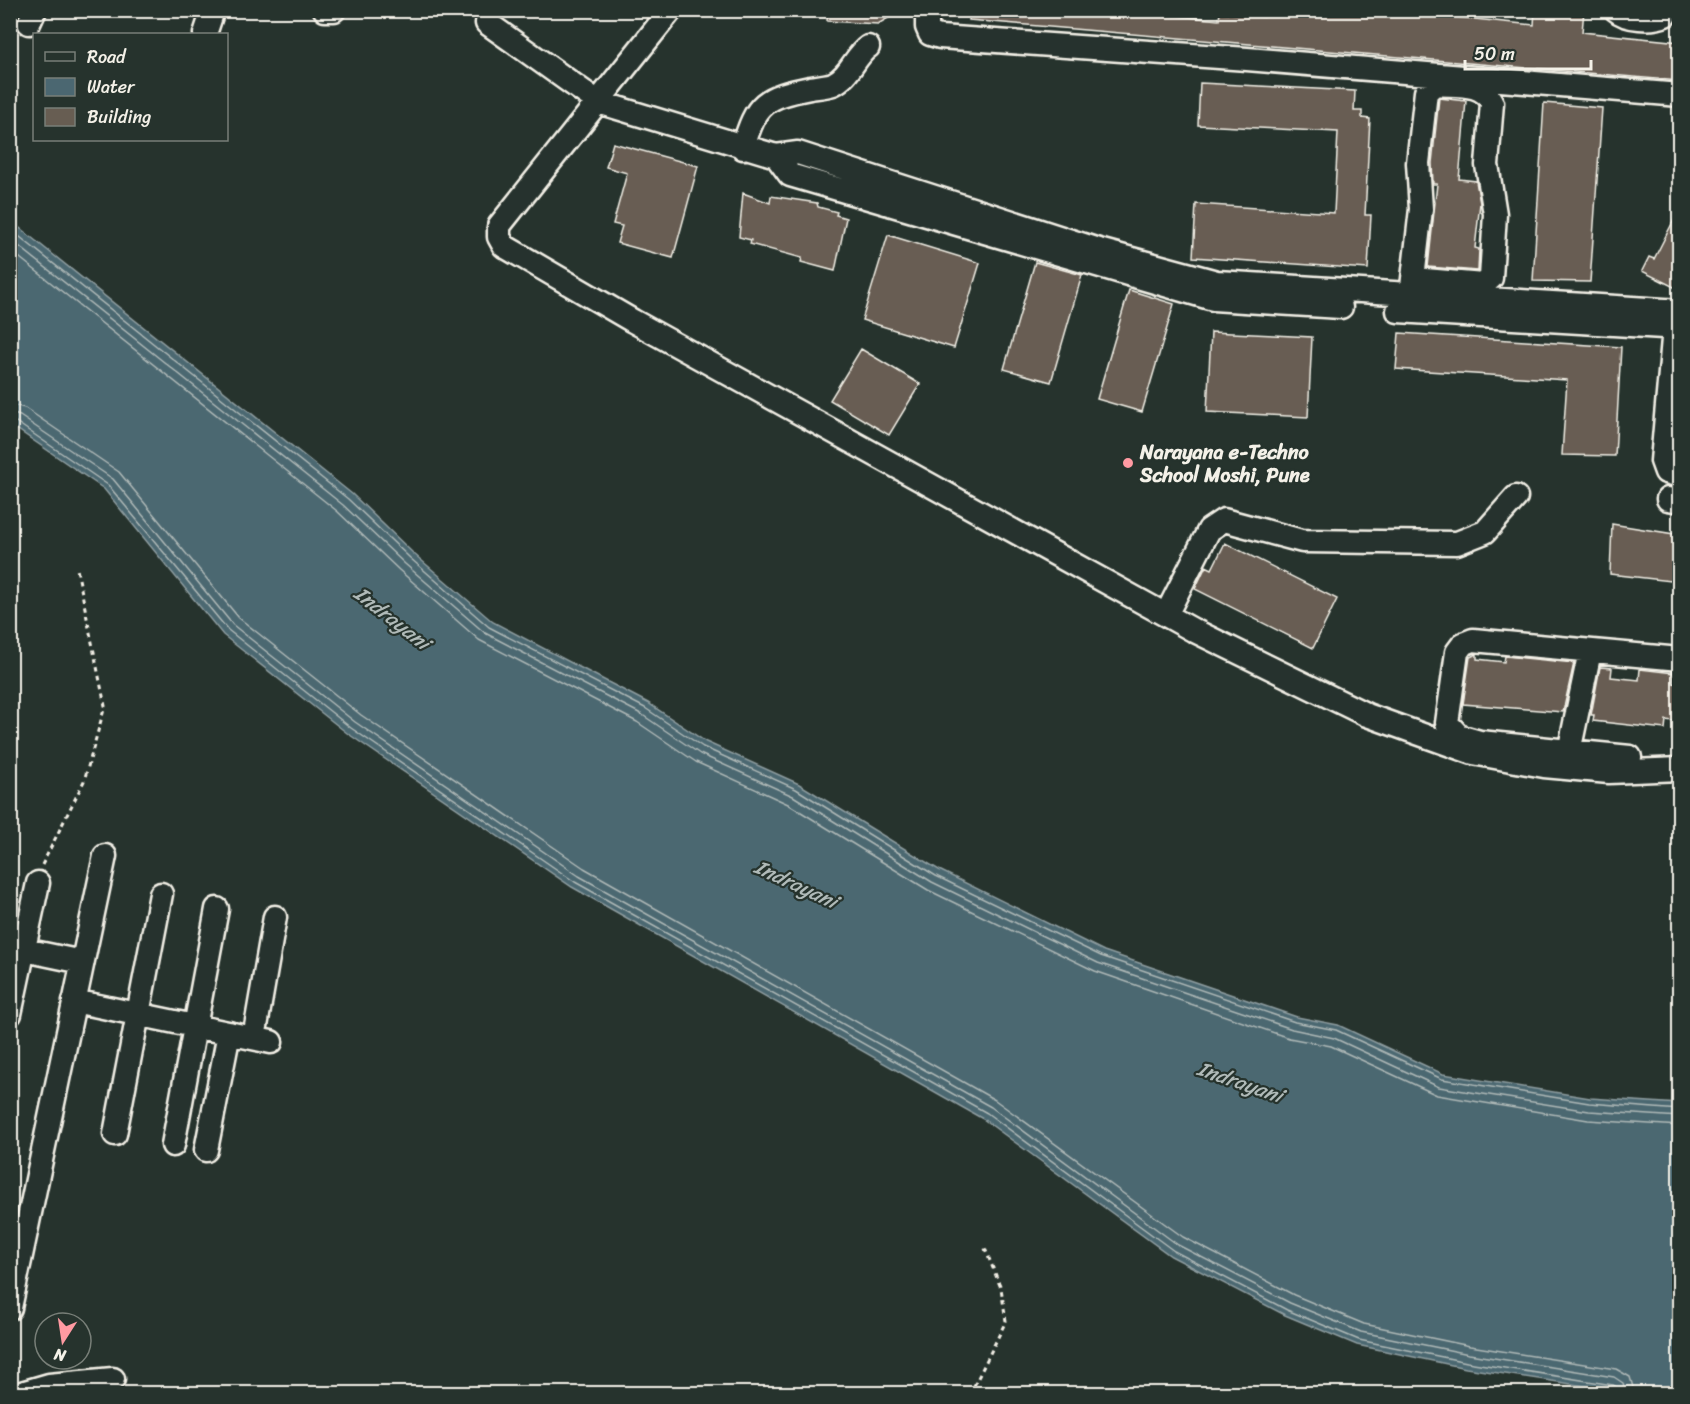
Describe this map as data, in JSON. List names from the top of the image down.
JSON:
{
  "water": ["Indrayani"],
  "places": ["Narayana e-Techno School Moshi, Pune"],
  "legend": ["Road", "Water", "Building"],
  "scale_bar": "50 m",
  "north": "bottom"
}
